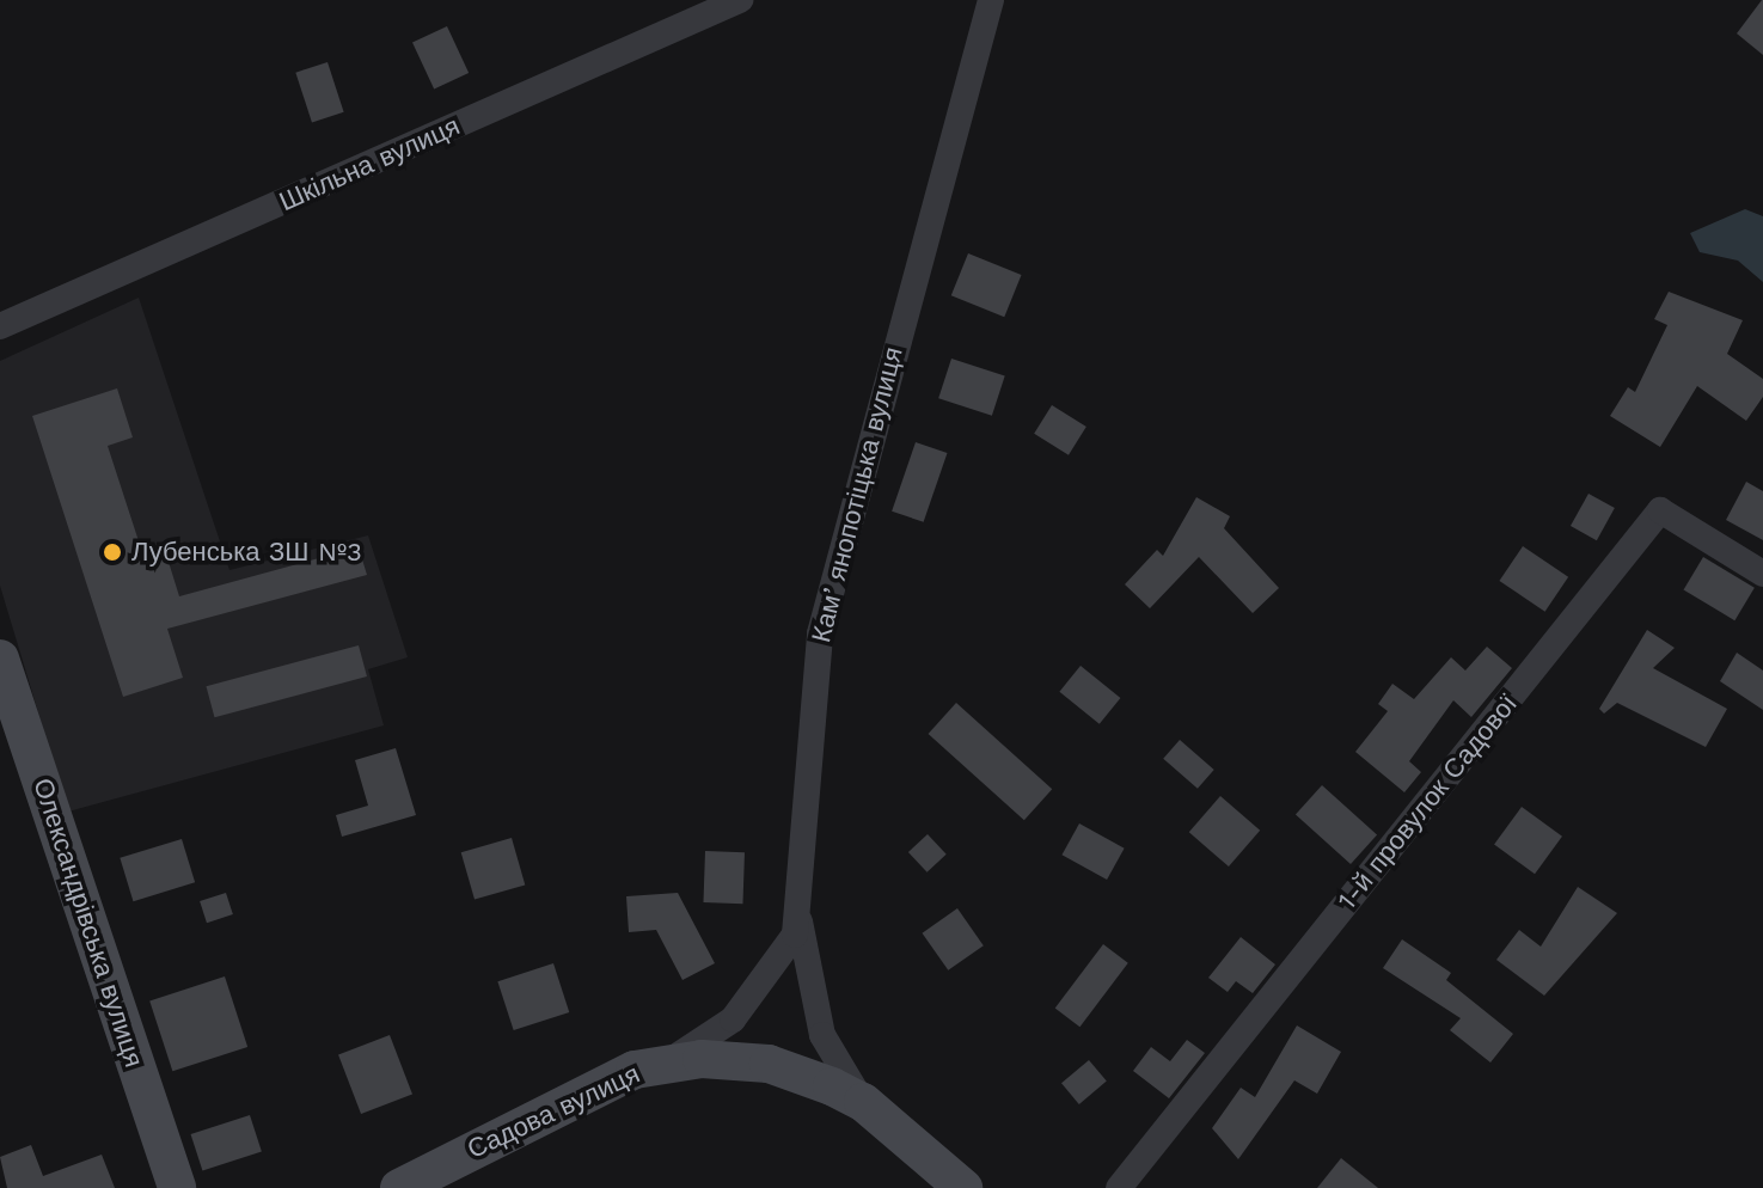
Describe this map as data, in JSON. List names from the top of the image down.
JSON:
{
  "streets": {
    "main road": ["Олександрівська вулиця", "Садова вулиця"],
    "street": ["Шкільна вулиця", "Камʼянопотіцька вулиця", "1-й провулок Садової"]
  },
  "crossings": [
    ["Камʼянопотіцька вулиця", "Садова вулиця"]
  ],
  "places": ["Лубенська ЗШ №3"]
}
